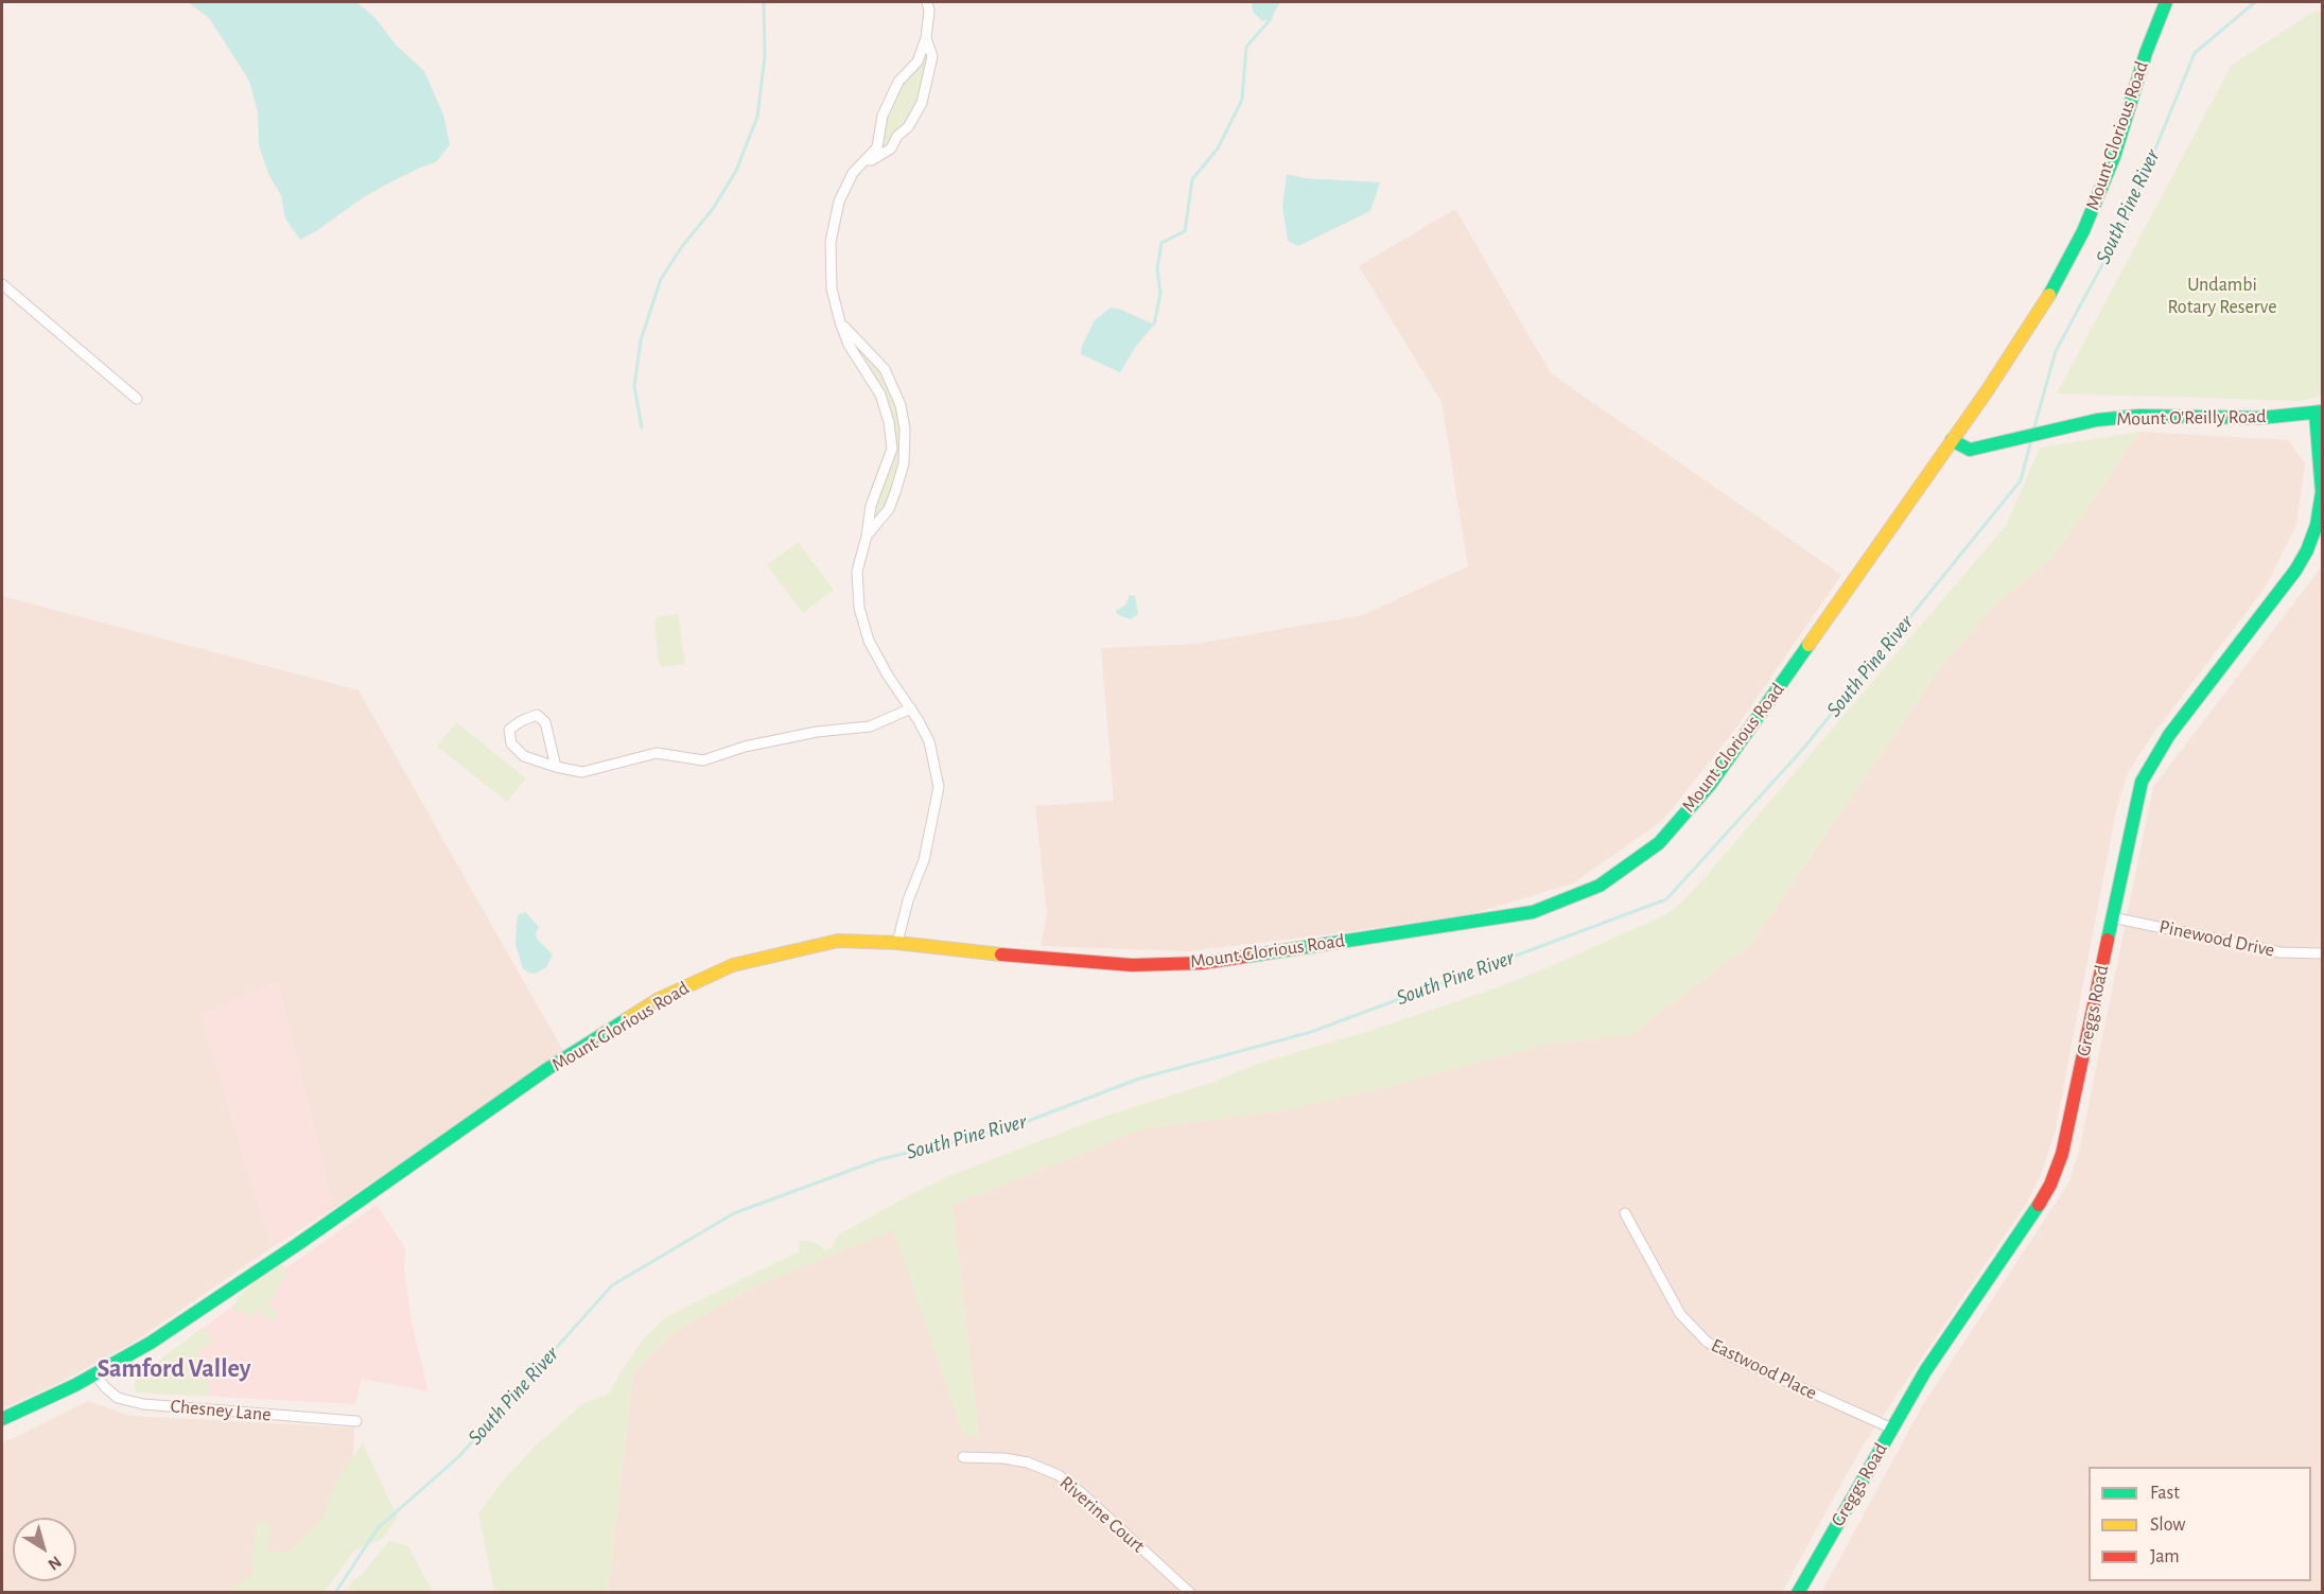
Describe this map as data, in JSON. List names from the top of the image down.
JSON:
{
  "streets": {
    "main road": ["Mount Glorious Road", "Mount O'Reilly Road", "Greggs Road"],
    "street": [
      "Pinewood Drive",
      "Eastwood Place",
      "Chesney Lane",
      "Riverine Court"
    ]
  },
  "crossings": [
    ["Mount Glorious Road", "Mount O'Reilly Road"],
    ["Mount Glorious Road", "Chesney Lane"],
    ["Mount O'Reilly Road", "Greggs Road"],
    ["Pinewood Drive", "Greggs Road"],
    ["Greggs Road", "Eastwood Place"]
  ],
  "districts": ["Samford Valley"],
  "water": ["South Pine River"],
  "parks": ["Undambi Rotary Reserve"],
  "legend": ["Fast", "Slow", "Jam"],
  "north": "bottom right"
}
